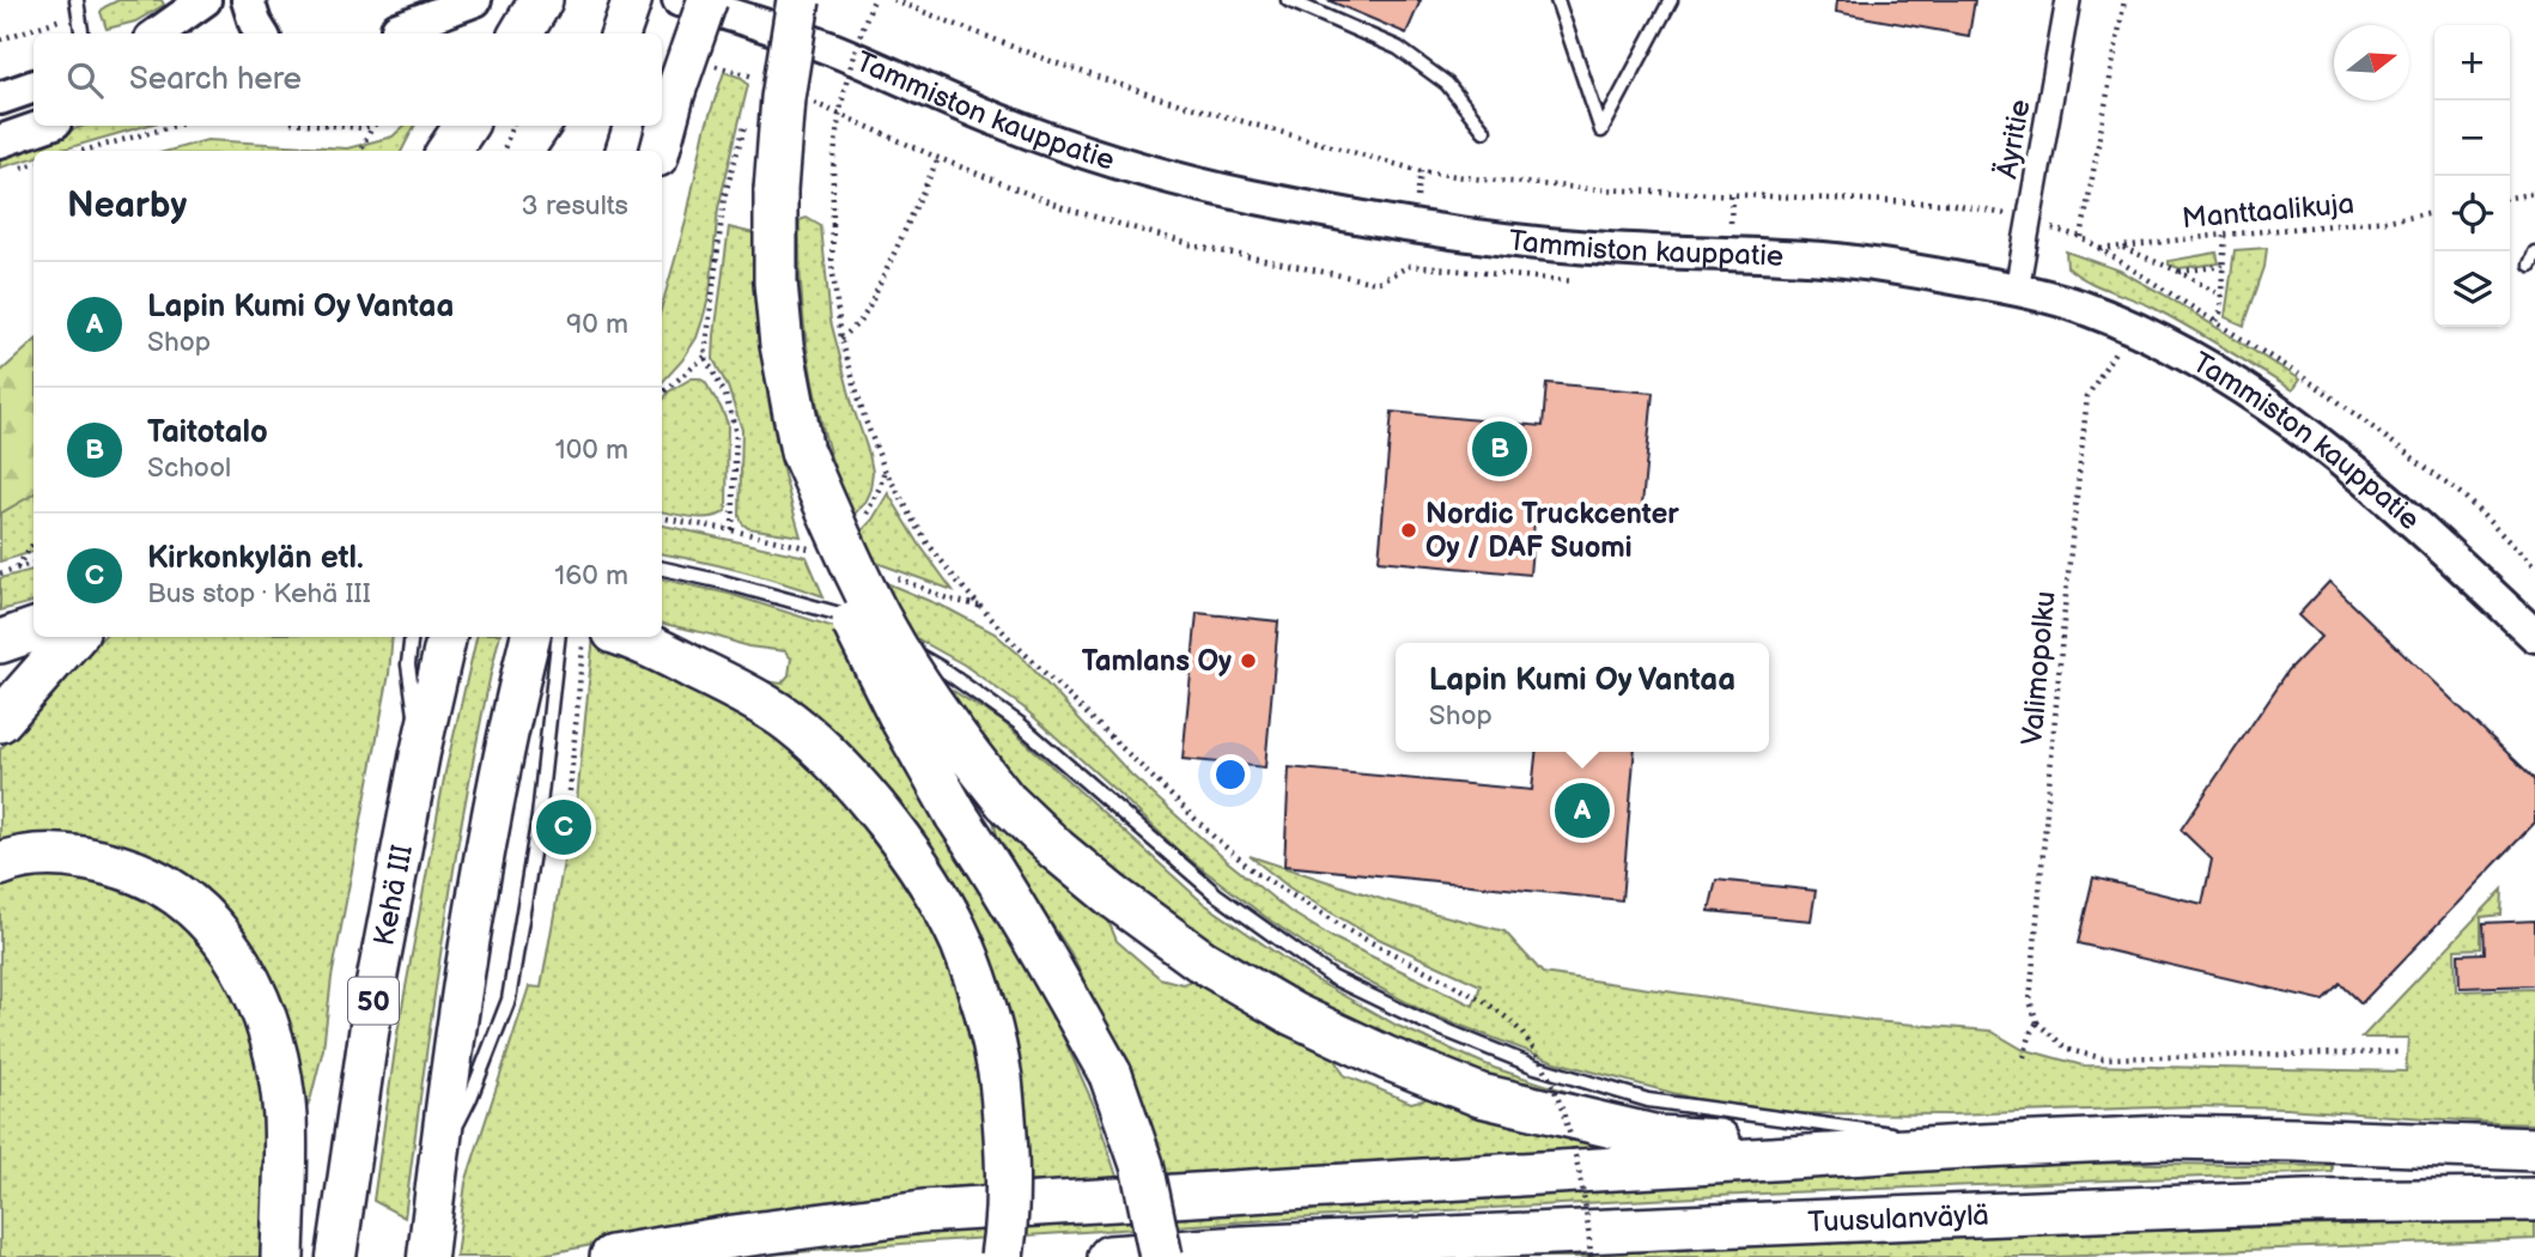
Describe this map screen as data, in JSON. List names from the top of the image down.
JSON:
{
  "streets": {
    "highway": ["Kehä III", "50", "Tuusulanväylä"],
    "main road": ["Tammiston kauppatie"],
    "street": ["Äyritie"],
    "path": ["Manttaalikuja", "Valimopolku"]
  },
  "crossings": [
    ["Tammiston kauppatie", "Äyritie"],
    ["Tammiston kauppatie", "Valimopolku"]
  ],
  "places": ["Nordic Truckcenter Oy / DAF Suomi", "Tamlans Oy"],
  "north": "right",
  "page": {
    "map_buttons": ["+", "−"],
    "search": "Search here",
    "heading": ["Nearby", "3 results"],
    "list": [
      {
        "mark": "A",
        "name": "Lapin Kumi Oy Vantaa",
        "note": "Shop",
        "value": "90 m"
      },
      {
        "mark": "B",
        "name": "Taitotalo",
        "note": "School",
        "value": "100 m"
      },
      {
        "mark": "C",
        "name": "Kirkonkylän etl.",
        "note": "Bus stop · Kehä III",
        "value": "160 m"
      }
    ],
    "pins": ["B", "A", "C"],
    "popup": ["Lapin Kumi Oy Vantaa", "Shop"]
  }
}
